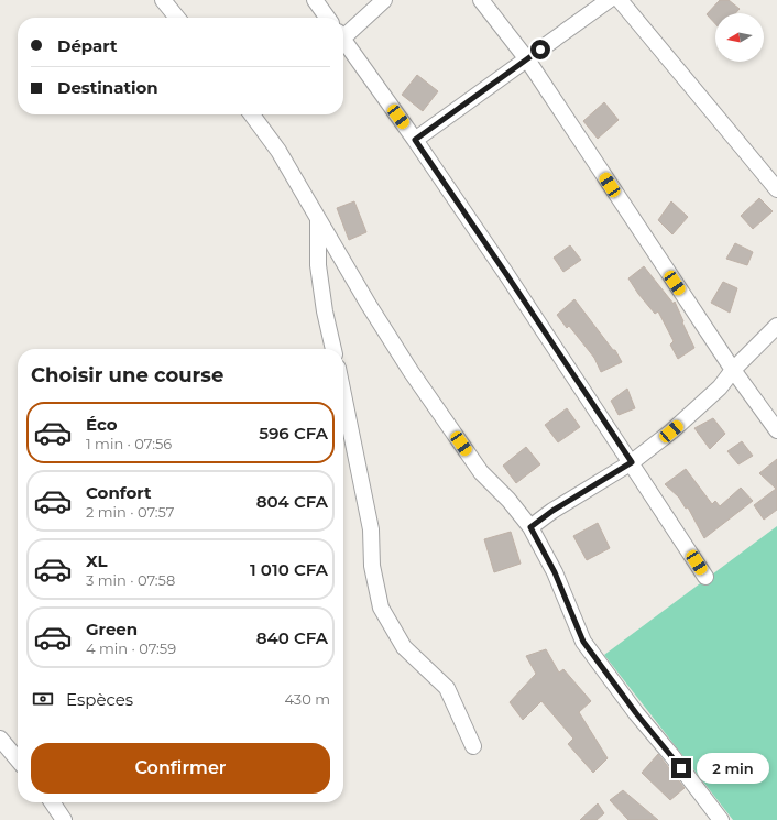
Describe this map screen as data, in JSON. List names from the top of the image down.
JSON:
{
  "north": "left",
  "page": {
    "banner": ["Départ", "Destination"],
    "heading": "Choisir une course",
    "list": [
      {
        "name": "Éco",
        "note": "1 min · 07:56",
        "value": "596 CFA"
      },
      {
        "name": "Confort",
        "note": "2 min · 07:57",
        "value": "804 CFA"
      },
      {
        "name": "XL",
        "note": "3 min · 07:58",
        "value": "1 010 CFA"
      },
      {
        "name": "Green",
        "note": "4 min · 07:59",
        "value": "840 CFA"
      }
    ],
    "pay": ["Espèces", "430 m"],
    "buttons": "Confirmer",
    "bubble": "2 min"
  }
}
